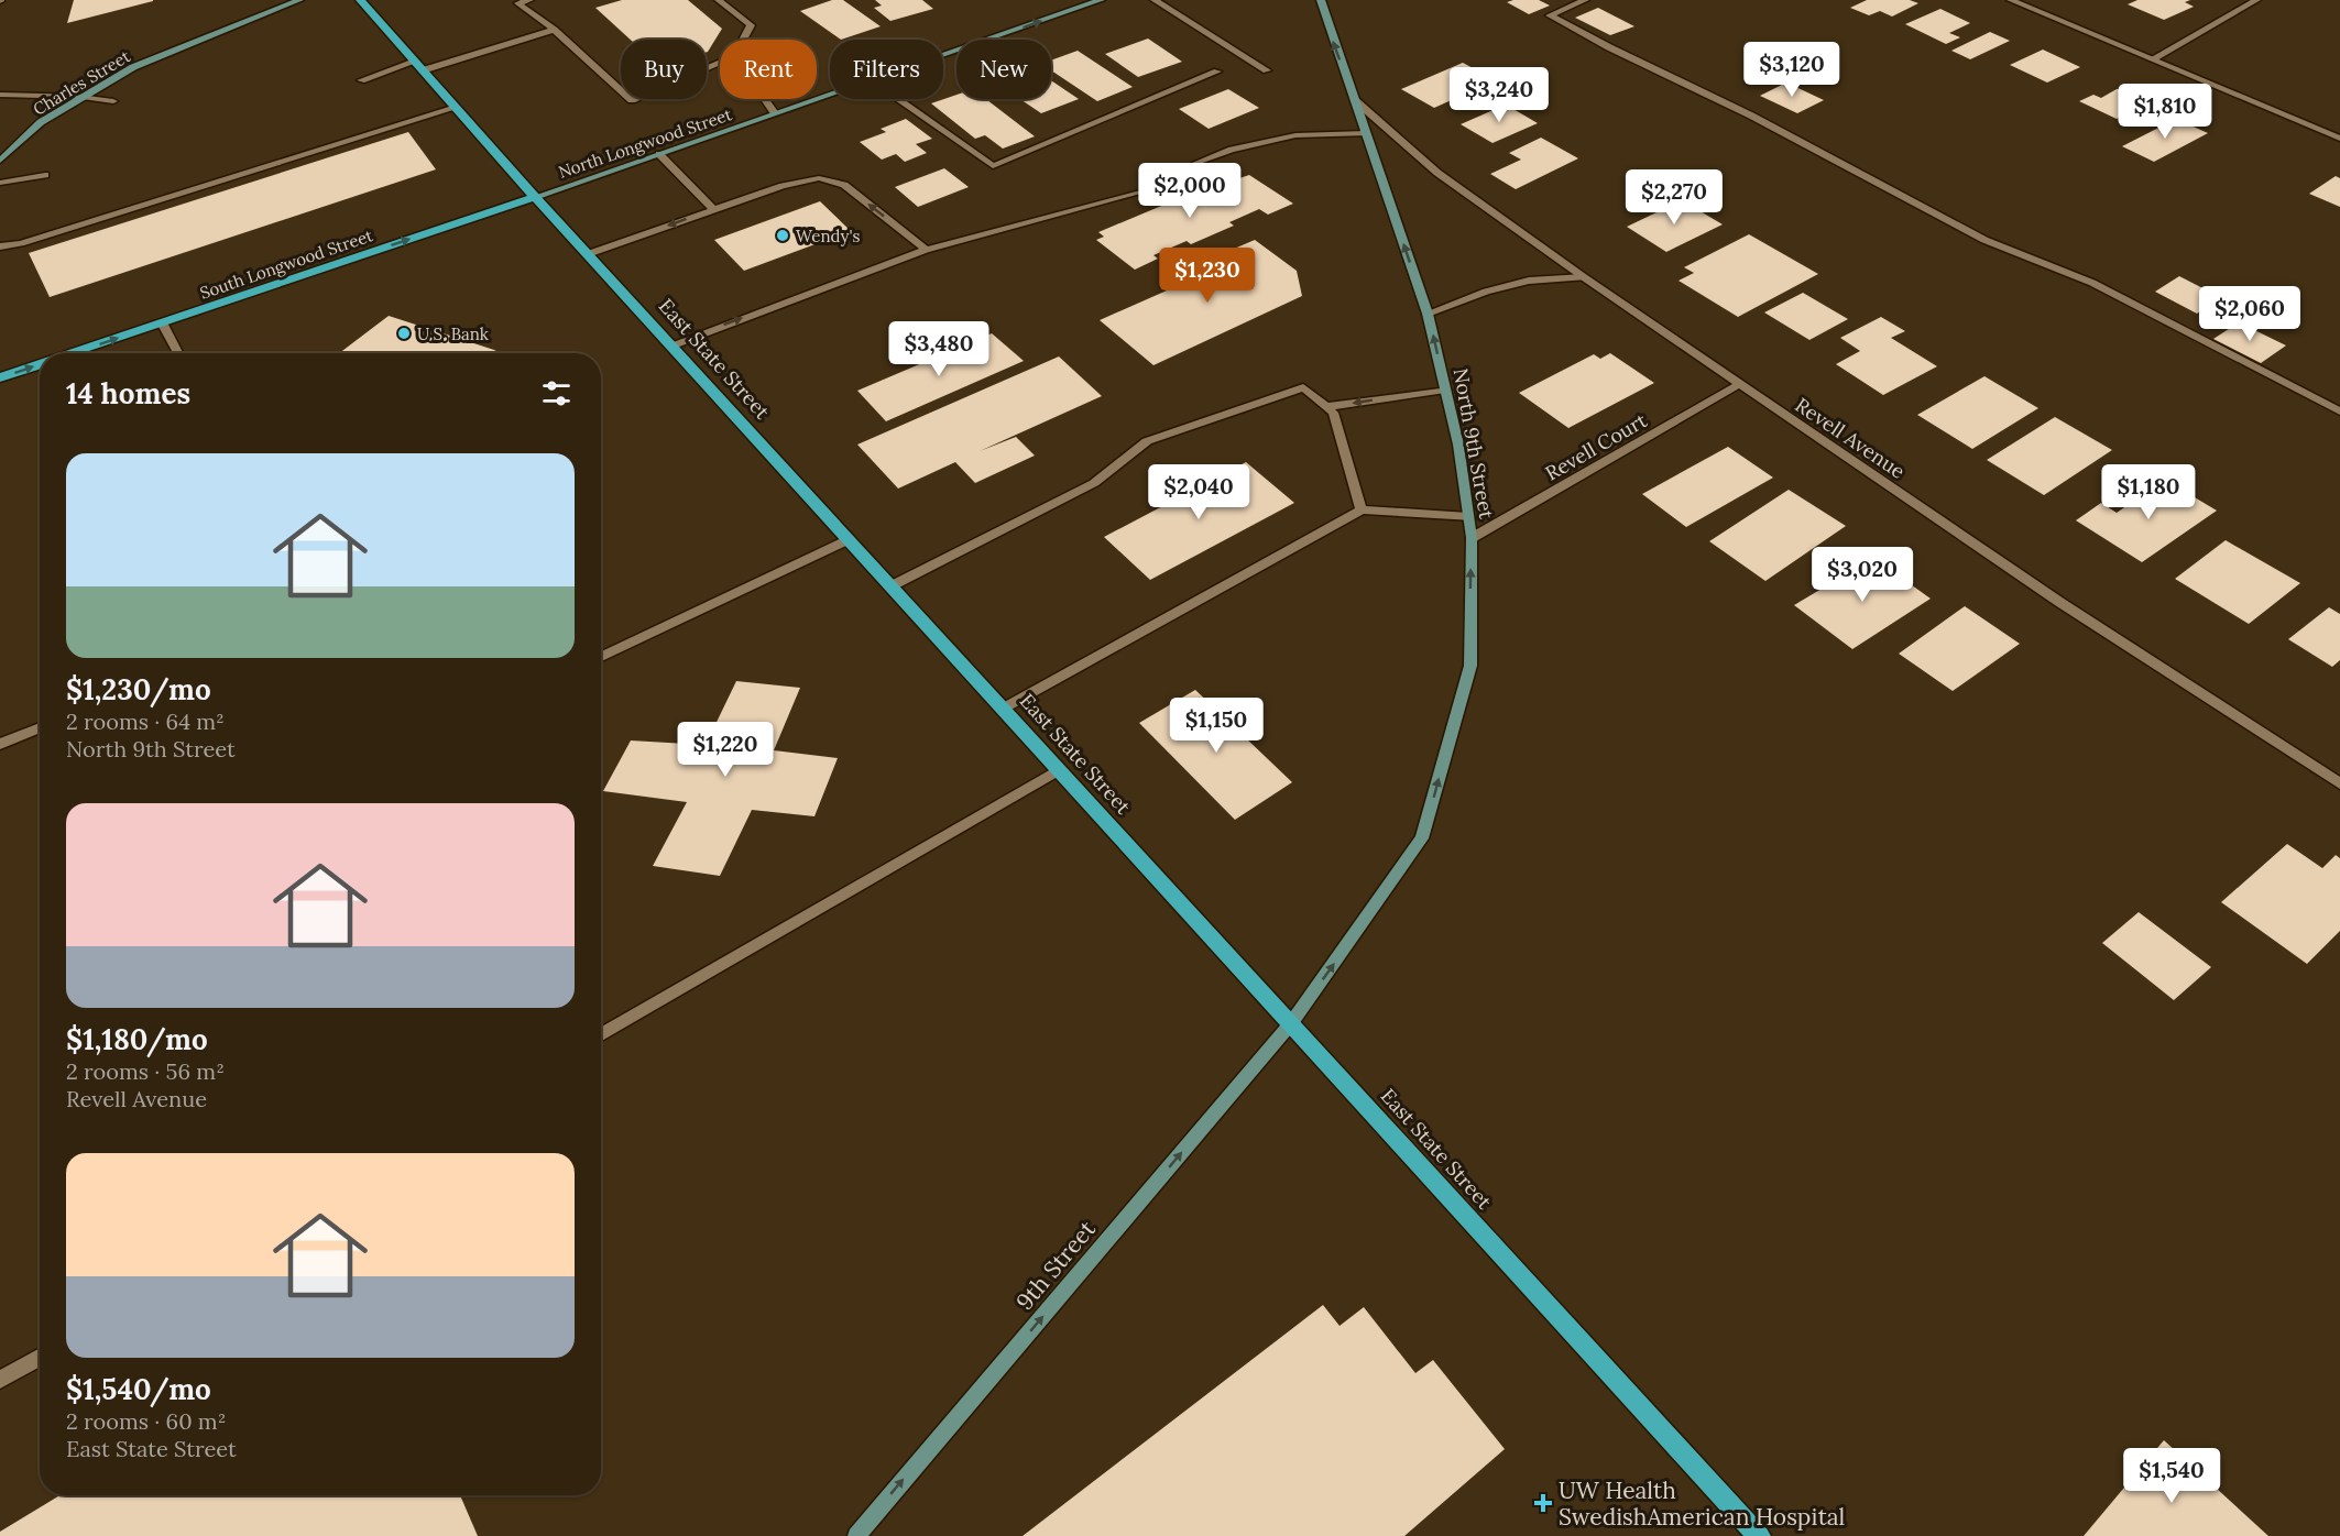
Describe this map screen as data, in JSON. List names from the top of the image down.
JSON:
{
  "streets": {
    "main road": [
      "Charles Street",
      "North Longwood Street",
      "South Longwood Street",
      "East State Street",
      "North 9th Street",
      "9th Street"
    ],
    "street": ["Revell Avenue", "Revell Court"]
  },
  "crossings": [
    ["North Longwood Street", "South Longwood Street"],
    ["North Longwood Street", "East State Street"],
    ["South Longwood Street", "East State Street"],
    ["East State Street", "North 9th Street"],
    ["East State Street", "9th Street"],
    ["Revell Avenue", "North 9th Street"],
    ["Revell Avenue", "Revell Court"],
    ["North 9th Street", "Revell Court"],
    ["North 9th Street", "9th Street"]
  ],
  "one_way": ["South Longwood Street", "North 9th Street", "9th Street"],
  "places": {
    "other": ["Wendy's", "U.S. Bank"],
    "health": ["UW Health SwedishAmerican Hospital"]
  },
  "page": {
    "chip": [
      "Buy",
      "Rent",
      "Filters",
      "New"
    ],
    "price": [
      "$3,120",
      "$3,240",
      "$1,810",
      "$2,000",
      "$2,270",
      "$1,230",
      "$2,060",
      "$3,480",
      "$2,040",
      "$1,180",
      "$3,020",
      "$1,150",
      "$1,220",
      "$1,540"
    ],
    "heading": "14 homes",
    "list": [
      {
        "name": "$1,230/mo",
        "note": "2 rooms · 64 m² · North 9th Street"
      },
      {
        "name": "$1,180/mo",
        "note": "2 rooms · 56 m² · Revell Avenue"
      },
      {
        "name": "$1,540/mo",
        "note": "2 rooms · 60 m² · East State Street"
      }
    ]
  }
}
